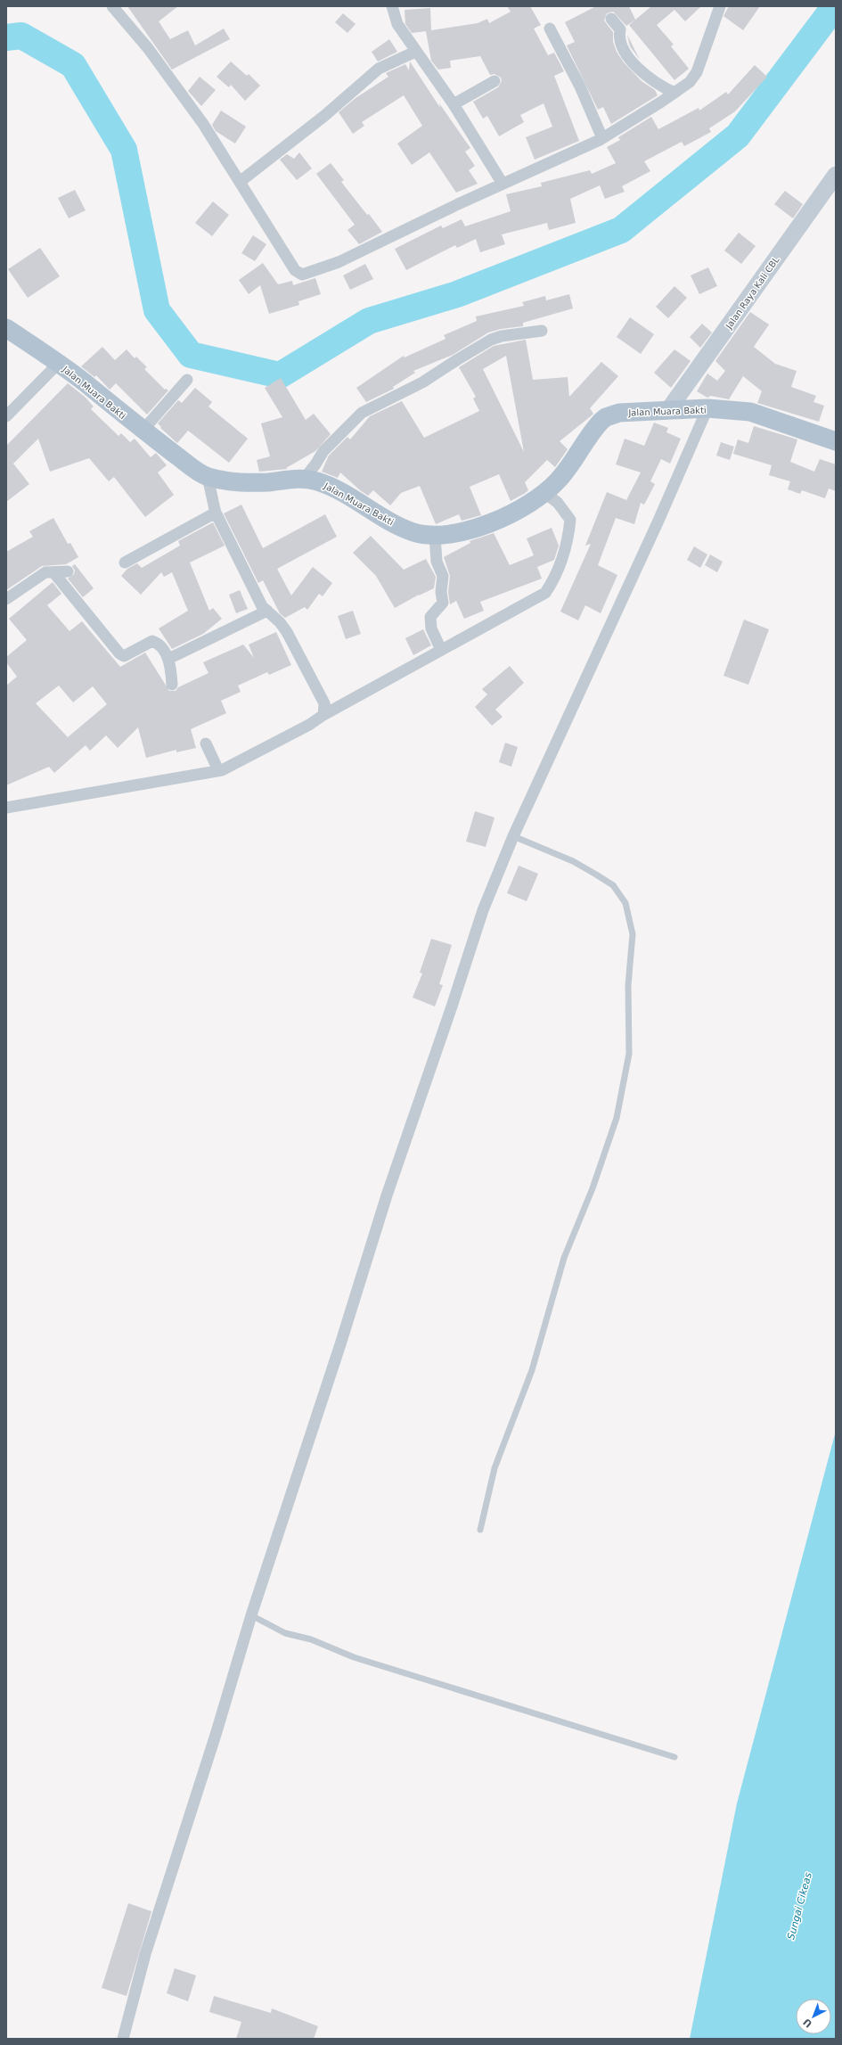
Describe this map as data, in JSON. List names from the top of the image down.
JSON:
{
  "streets": {
    "main road": ["Jalan Muara Bakti"],
    "street": ["Jalan Raya Kali CBL"]
  },
  "crossings": [
    ["Jalan Raya Kali CBL", "Jalan Muara Bakti"]
  ],
  "water": ["Sungai Cikeas"],
  "north": "bottom left"
}
